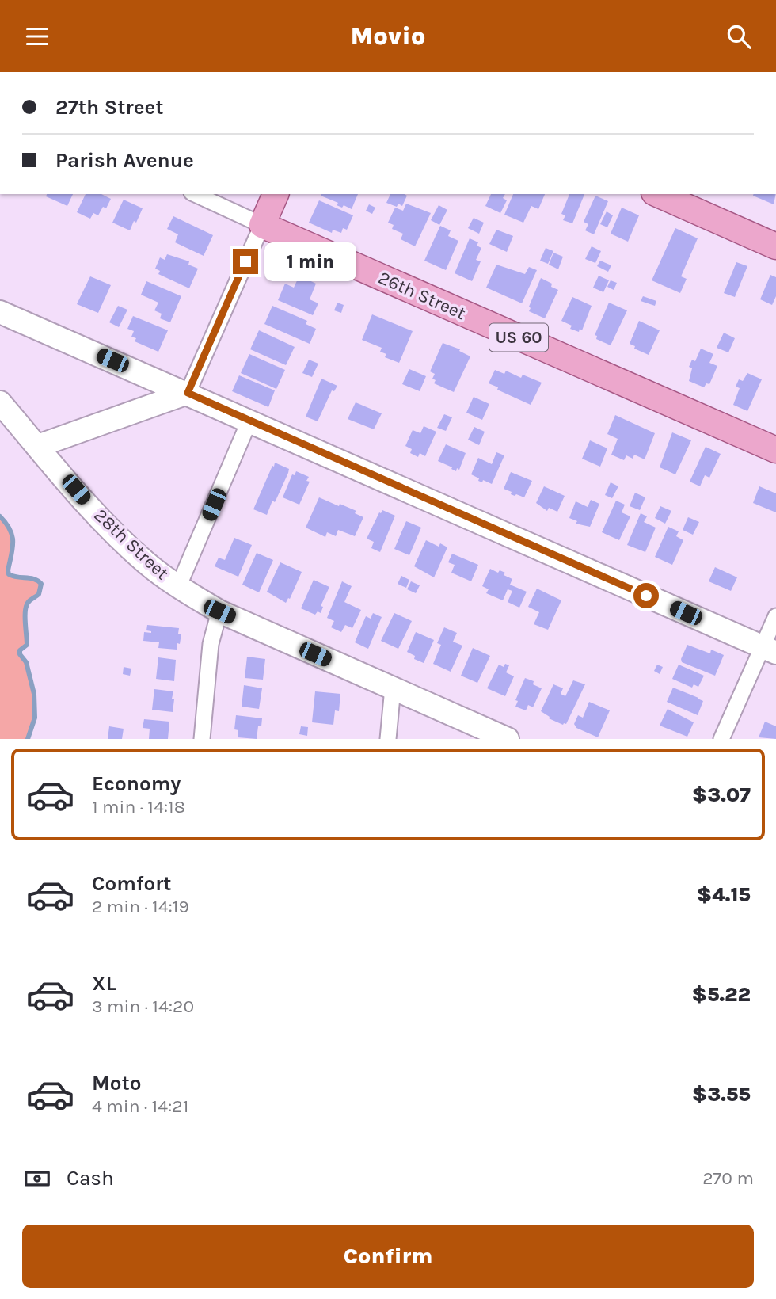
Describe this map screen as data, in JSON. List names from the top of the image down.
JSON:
{
  "streets": {
    "main road": ["26th Street", "US 60", "28th Street"]
  },
  "page": {
    "header": "Movio",
    "banner": ["27th Street", "Parish Avenue"],
    "bubble": "1 min",
    "list": [
      {
        "name": "Economy",
        "note": "1 min · 14:18",
        "value": "$3.07"
      },
      {
        "name": "Comfort",
        "note": "2 min · 14:19",
        "value": "$4.15"
      },
      {
        "name": "XL",
        "note": "3 min · 14:20",
        "value": "$5.22"
      },
      {
        "name": "Moto",
        "note": "4 min · 14:21",
        "value": "$3.55"
      }
    ],
    "pay": ["Cash", "270 m"],
    "buttons": "Confirm"
  }
}
